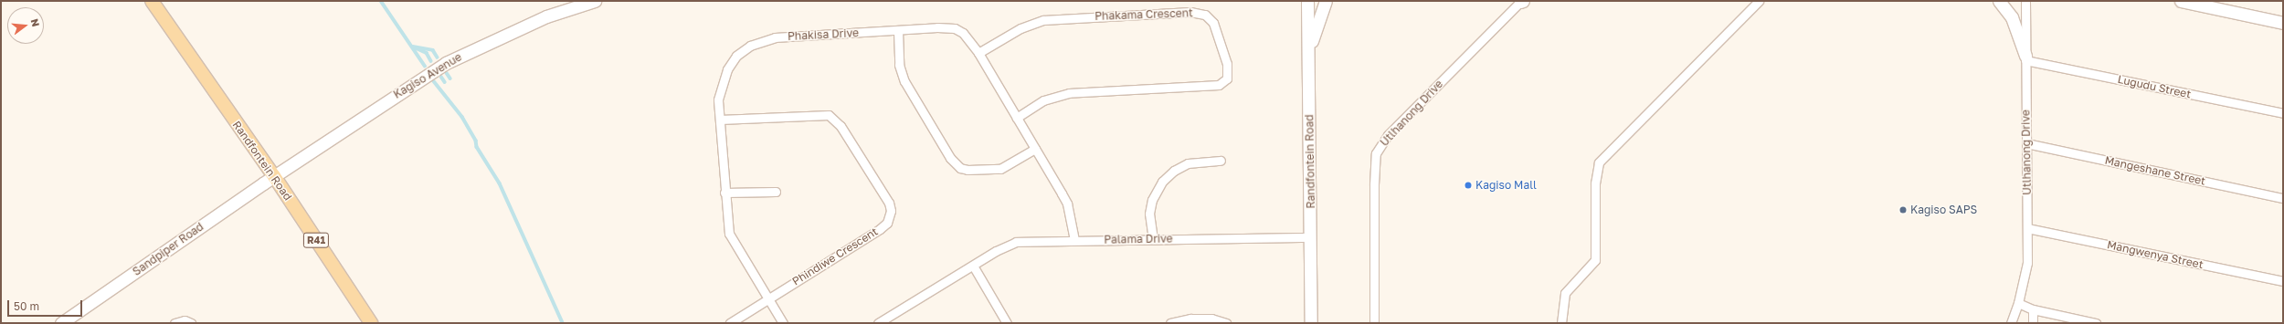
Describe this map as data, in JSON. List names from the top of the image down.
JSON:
{
  "streets": {
    "main road": ["Randfontein Road", "R41"],
    "street": [
      "Phakama Crescent",
      "Phakisa Drive",
      "Kagiso Avenue",
      "Lugudu Street",
      "Utlhanong Drive",
      "Mangeshane Street",
      "Palama Drive",
      "Sandpiper Road",
      "Mangwenya Street",
      "Phindiwe Crescent"
    ]
  },
  "crossings": [
    ["Phakama Crescent", "Phakisa Drive"],
    ["Phakisa Drive", "Palama Drive"],
    ["Phakisa Drive", "Phindiwe Crescent"],
    ["Kagiso Avenue", "Randfontein Road"],
    ["Kagiso Avenue", "Sandpiper Road"],
    ["Lugudu Street", "Utlhanong Drive"],
    ["Utlhanong Drive", "Mangeshane Street"],
    ["Utlhanong Drive", "Mangwenya Street"],
    ["Randfontein Road", "Palama Drive"],
    ["Randfontein Road", "Sandpiper Road"]
  ],
  "places": ["Kagiso Mall", "Kagiso SAPS"],
  "scale_bar": "50 m",
  "north": "right"
}
